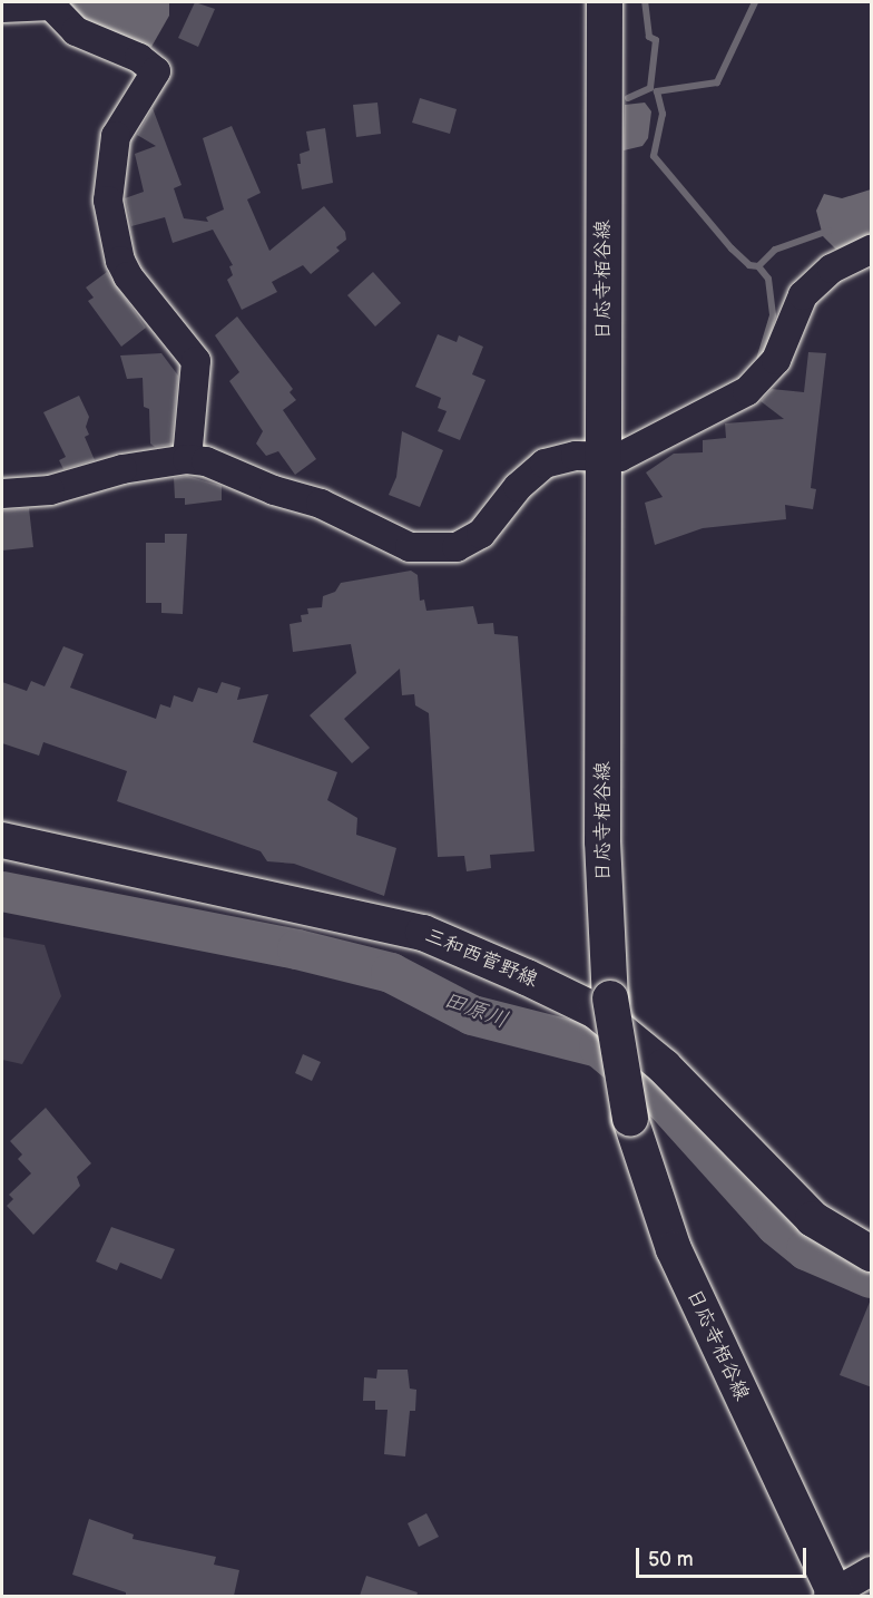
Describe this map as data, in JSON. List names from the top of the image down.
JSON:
{
  "streets": {
    "main road": ["日応寺栢谷線", "三和西菅野線"]
  },
  "water": ["田原川"],
  "scale_bar": "50 m"
}
